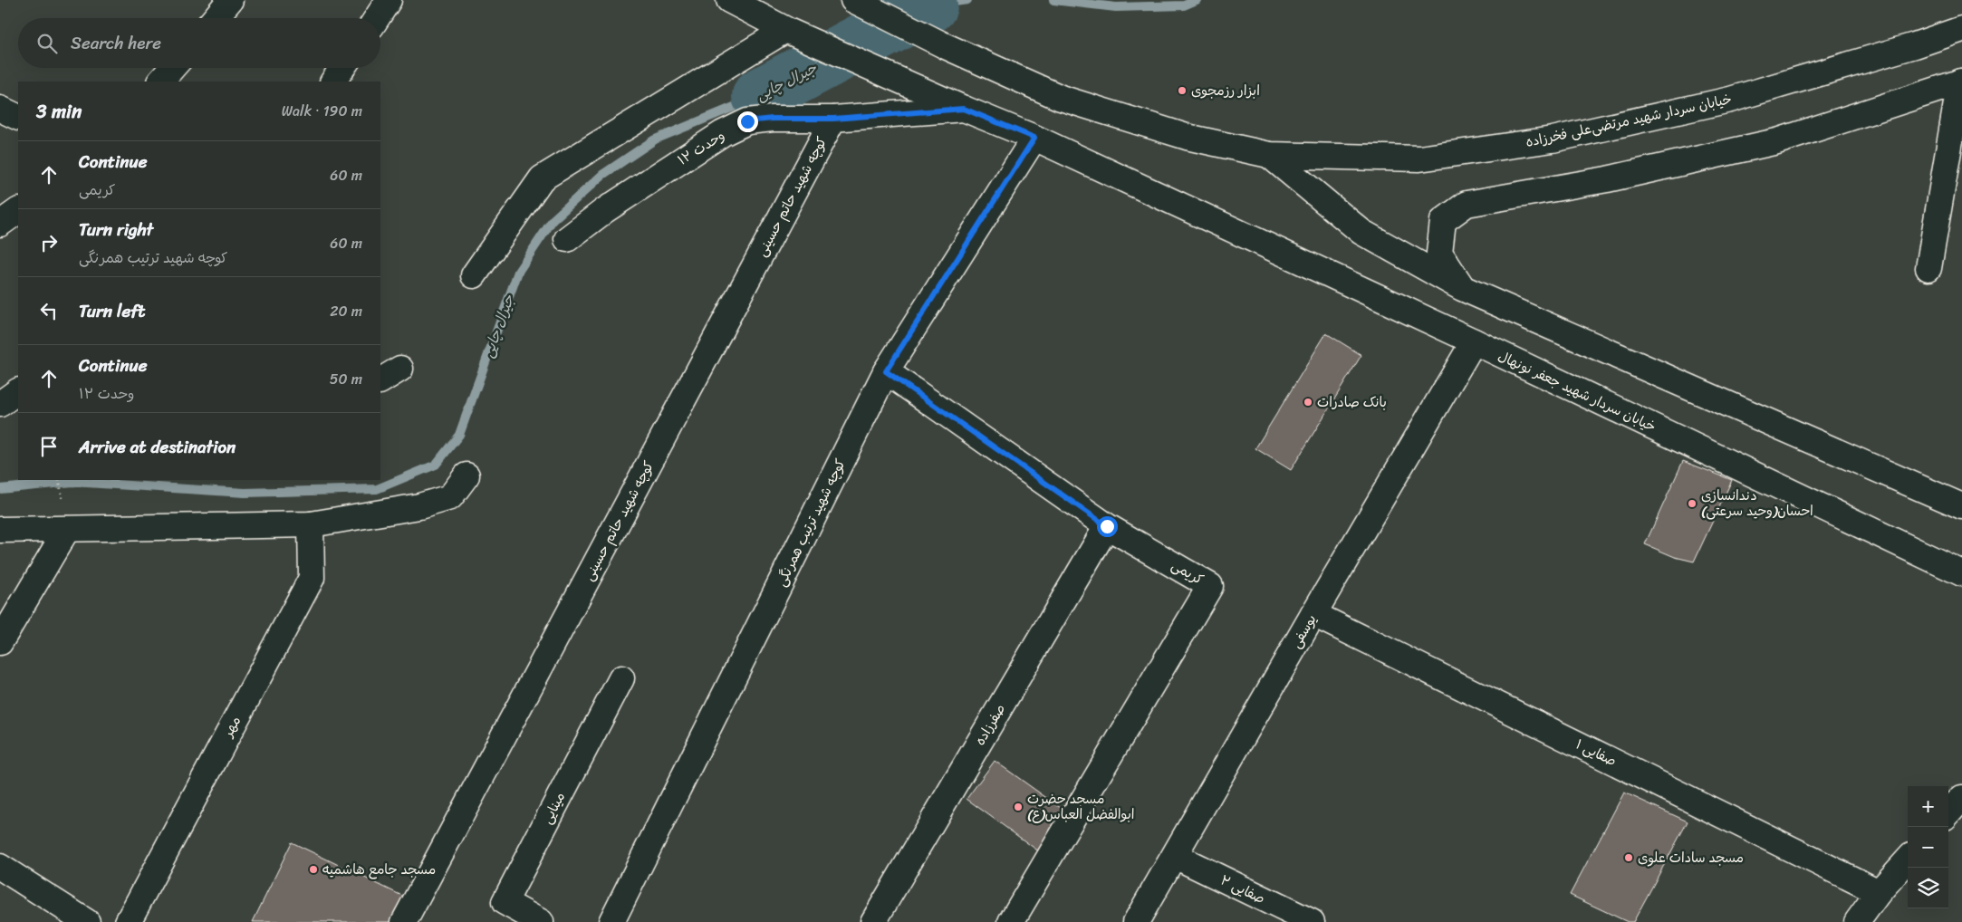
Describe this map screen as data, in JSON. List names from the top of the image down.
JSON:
{
  "streets": {
    "street": [
      "خیابان سردار شهید مرتضی‌علی فخرزاده",
      "وحدت ۱۲",
      "کوچه شهید حاتم حسینی",
      "خیابان سردار شهید جعفر نونهال",
      "کوچه شهید ترتیب همرنگی",
      "کریمی",
      "یوسفی",
      "صفرزاده",
      "مهر",
      "صفایی ۱",
      "مینایی",
      "صفایی ۲"
    ]
  },
  "crossings": [
    ["وحدت ۱۲", "کوچه شهید حاتم حسینی"],
    ["خیابان سردار شهید جعفر نونهال", "کوچه شهید ترتیب همرنگی"],
    ["خیابان سردار شهید جعفر نونهال", "یوسفی"],
    ["کوچه شهید ترتیب همرنگی", "کریمی"],
    ["کریمی", "صفرزاده"],
    ["یوسفی", "صفایی ۱"],
    ["یوسفی", "صفایی ۲"]
  ],
  "water": ["جیرال چایی"],
  "places": [
    "ابزار رزمجوی",
    "بانک صادرات",
    "دندانسازی احسان(وحید سرعتی)",
    "مسجد حضرت ابوالفضل العباس(ع)",
    "مسجد سادات علوی",
    "مسجد جامع هاشمیه"
  ],
  "page": {
    "search": "Search here",
    "heading": ["3 min", "Walk · 190 m"],
    "list": [
      ["Continue", "کریمی", "60 m"],
      ["Turn right", "کوچه شهید ترتیب همرنگی", "60 m"],
      ["Turn left", "20 m"],
      ["Continue", "وحدت ۱۲", "50 m"],
      "Arrive at destination"
    ],
    "map_buttons": ["+", "−"]
  }
}
